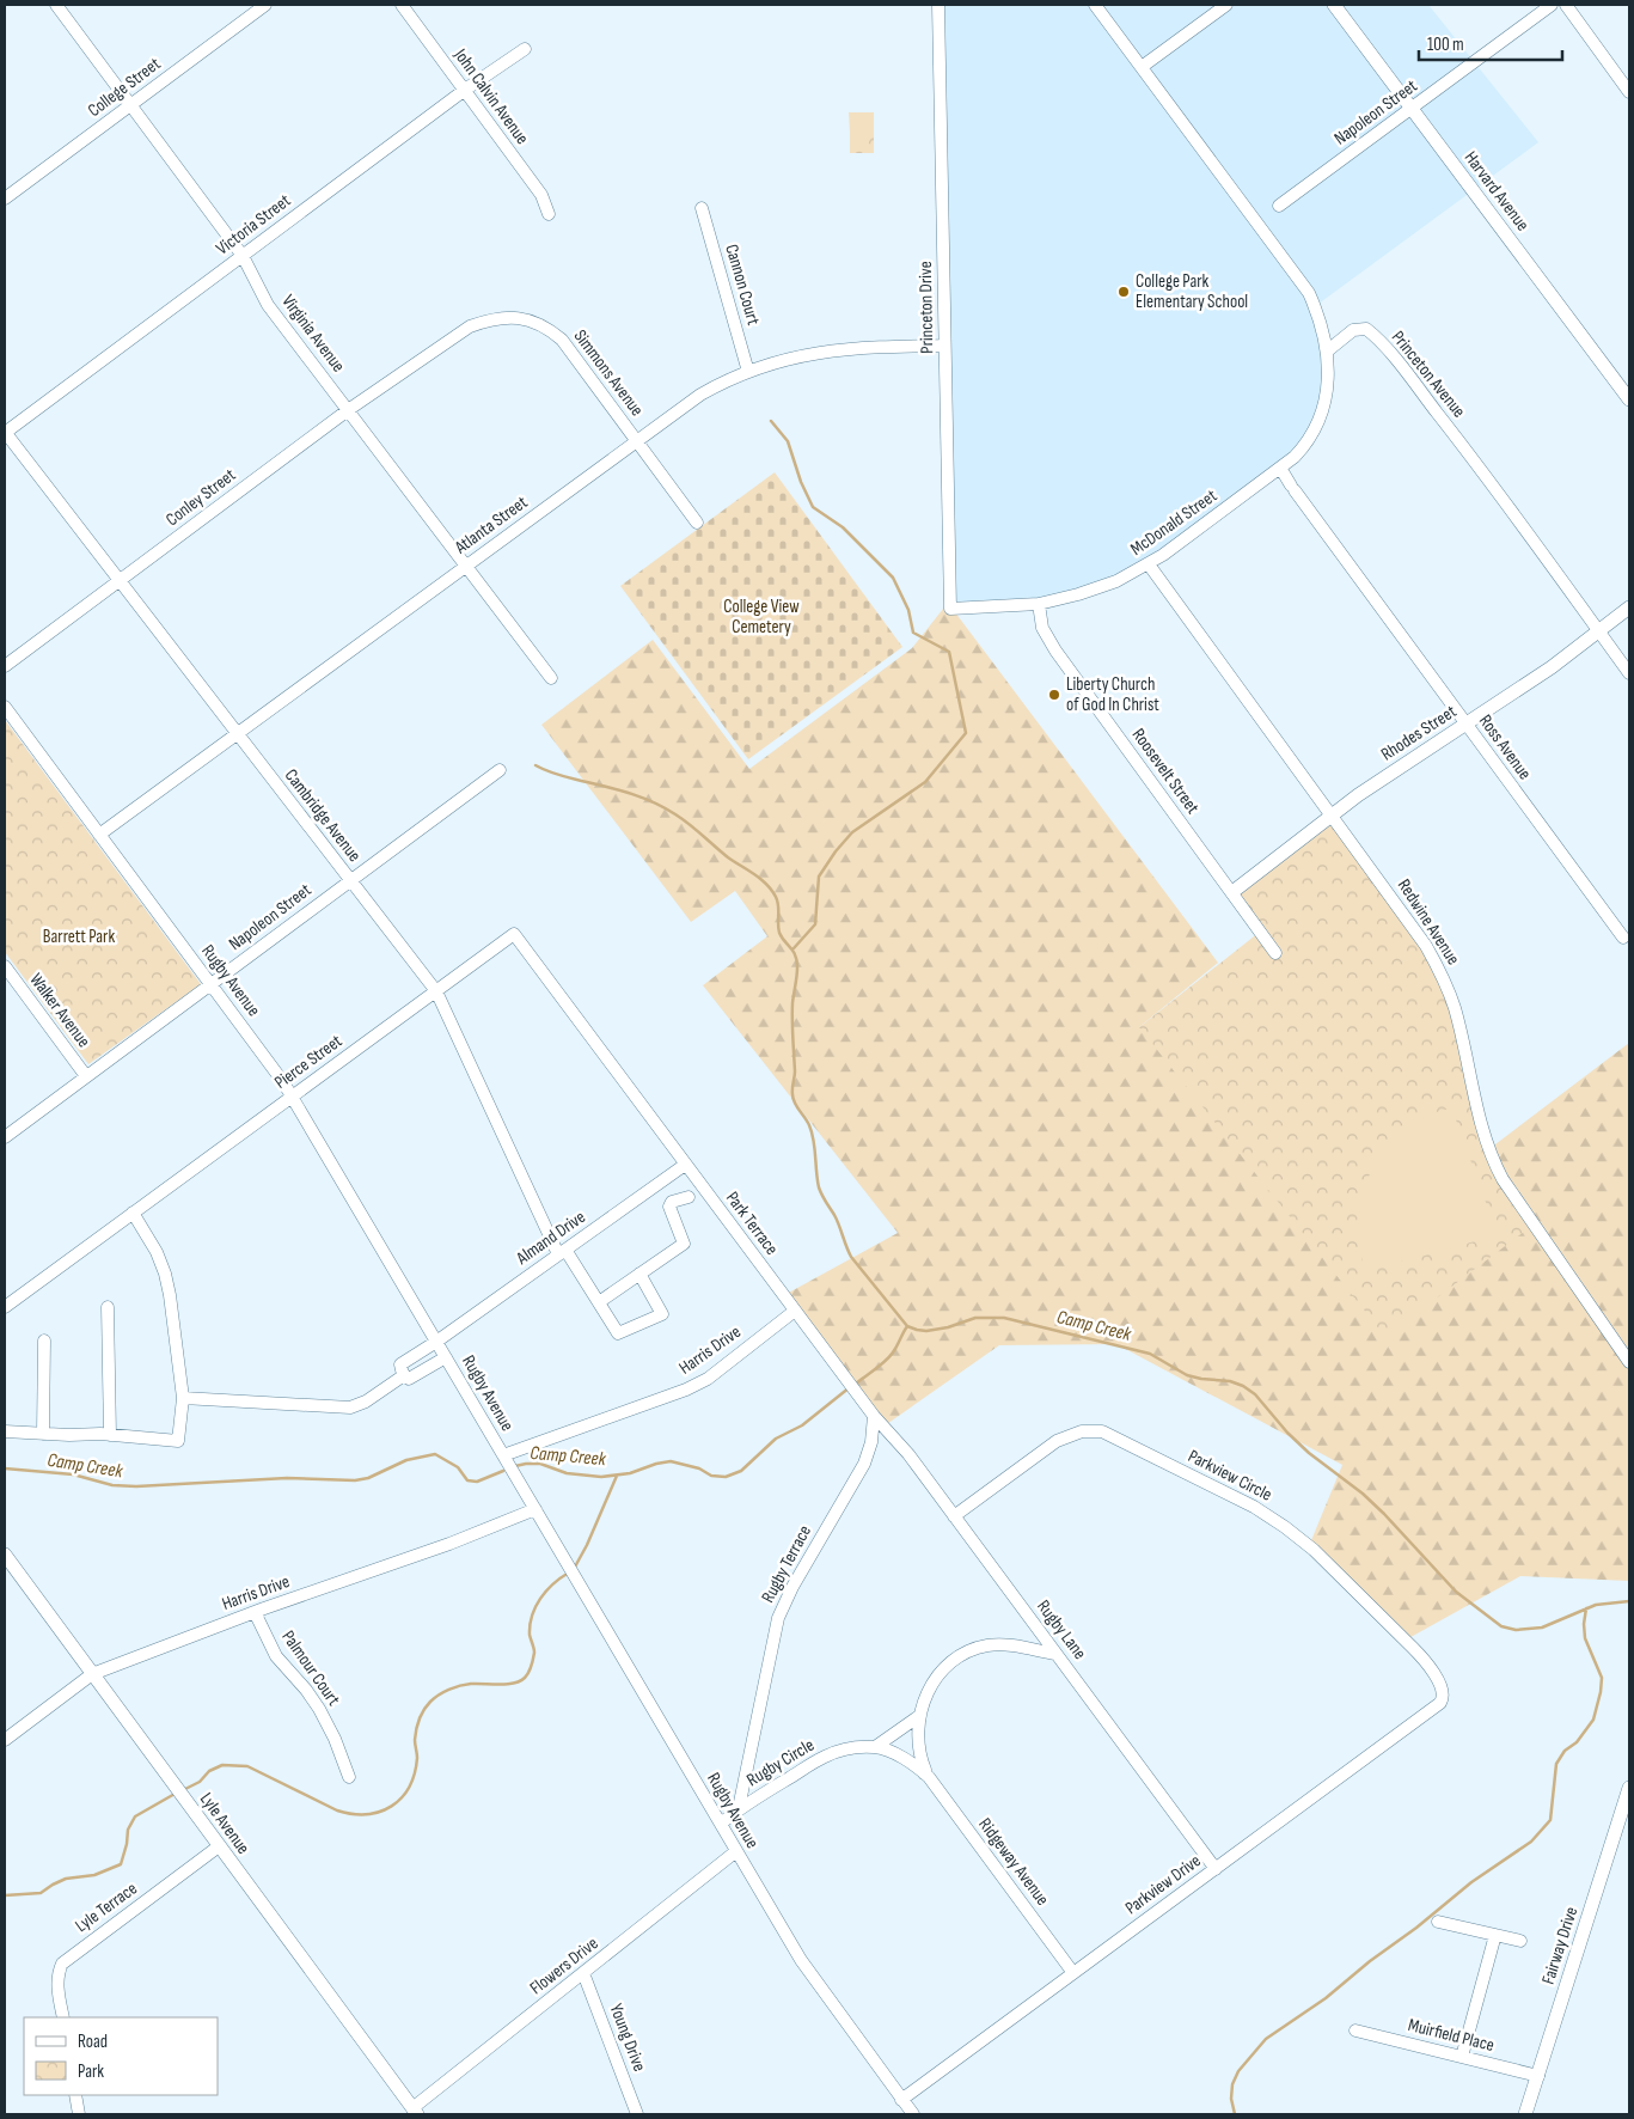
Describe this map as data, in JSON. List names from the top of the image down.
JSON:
{
  "streets": {
    "street": [
      "College Street",
      "John Calvin Avenue",
      "Napoleon Street",
      "Harvard Avenue",
      "Victoria Street",
      "Cannon Court",
      "Princeton Drive",
      "Virginia Avenue",
      "Simmons Avenue",
      "Princeton Avenue",
      "Conley Street",
      "McDonald Street",
      "Atlanta Street",
      "Rhodes Street",
      "Ross Avenue",
      "Roosevelt Street",
      "Cambridge Avenue",
      "Redwine Avenue",
      "Rugby Avenue",
      "Walker Avenue",
      "Pierce Street",
      "Park Terrace",
      "Almand Drive",
      "Harris Drive",
      "Parkview Circle",
      "Rugby Terrace",
      "Rugby Lane",
      "Palmour Court",
      "Rugby Circle",
      "Lyle Avenue",
      "Ridgeway Avenue",
      "Parkview Drive",
      "Lyle Terrace",
      "Fairway Drive",
      "Flowers Drive",
      "Muirfield Place",
      "Young Drive"
    ]
  },
  "crossings": [
    ["College Street", "Virginia Avenue"],
    ["John Calvin Avenue", "Victoria Street"],
    ["Napoleon Street", "Harvard Avenue"],
    ["Napoleon Street", "Cambridge Avenue"],
    ["Napoleon Street", "Rugby Avenue"],
    ["Napoleon Street", "Walker Avenue"],
    ["Victoria Street", "Virginia Avenue"],
    ["Victoria Street", "Cambridge Avenue"],
    ["Cannon Court", "Atlanta Street"],
    ["Princeton Drive", "McDonald Street"],
    ["Princeton Drive", "Atlanta Street"],
    ["Virginia Avenue", "Conley Street"],
    ["Virginia Avenue", "Atlanta Street"],
    ["Simmons Avenue", "Conley Street"],
    ["Simmons Avenue", "Atlanta Street"],
    ["Princeton Avenue", "McDonald Street"],
    ["Princeton Avenue", "Rhodes Street"],
    ["Conley Street", "Cambridge Avenue"],
    ["McDonald Street", "Ross Avenue"],
    ["McDonald Street", "Roosevelt Street"],
    ["McDonald Street", "Redwine Avenue"],
    ["Atlanta Street", "Cambridge Avenue"],
    ["Atlanta Street", "Rugby Avenue"],
    ["Rhodes Street", "Ross Avenue"],
    ["Rhodes Street", "Roosevelt Street"],
    ["Rhodes Street", "Redwine Avenue"],
    ["Cambridge Avenue", "Pierce Street"],
    ["Cambridge Avenue", "Almand Drive"],
    ["Rugby Avenue", "Pierce Street"],
    ["Rugby Avenue", "Almand Drive"],
    ["Rugby Avenue", "Harris Drive"],
    ["Rugby Avenue", "Rugby Circle"],
    ["Rugby Avenue", "Parkview Drive"],
    ["Rugby Avenue", "Flowers Drive"],
    ["Pierce Street", "Park Terrace"],
    ["Park Terrace", "Almand Drive"],
    ["Park Terrace", "Harris Drive"],
    ["Park Terrace", "Rugby Terrace"],
    ["Park Terrace", "Rugby Lane"],
    ["Harris Drive", "Palmour Court"],
    ["Harris Drive", "Lyle Avenue"],
    ["Parkview Circle", "Rugby Lane"],
    ["Parkview Circle", "Parkview Drive"],
    ["Rugby Terrace", "Rugby Lane"],
    ["Rugby Terrace", "Rugby Circle"],
    ["Rugby Lane", "Parkview Drive"],
    ["Rugby Circle", "Ridgeway Avenue"],
    ["Lyle Avenue", "Lyle Terrace"],
    ["Lyle Avenue", "Flowers Drive"],
    ["Ridgeway Avenue", "Parkview Drive"],
    ["Fairway Drive", "Muirfield Place"],
    ["Flowers Drive", "Young Drive"]
  ],
  "water": ["Camp Creek"],
  "parks": ["College View Cemetery", "Barrett Park"],
  "places": ["College Park Elementary School", "Liberty Church of God In Christ"],
  "legend": ["Road", "Park"],
  "scale_bar": "100 m"
}
